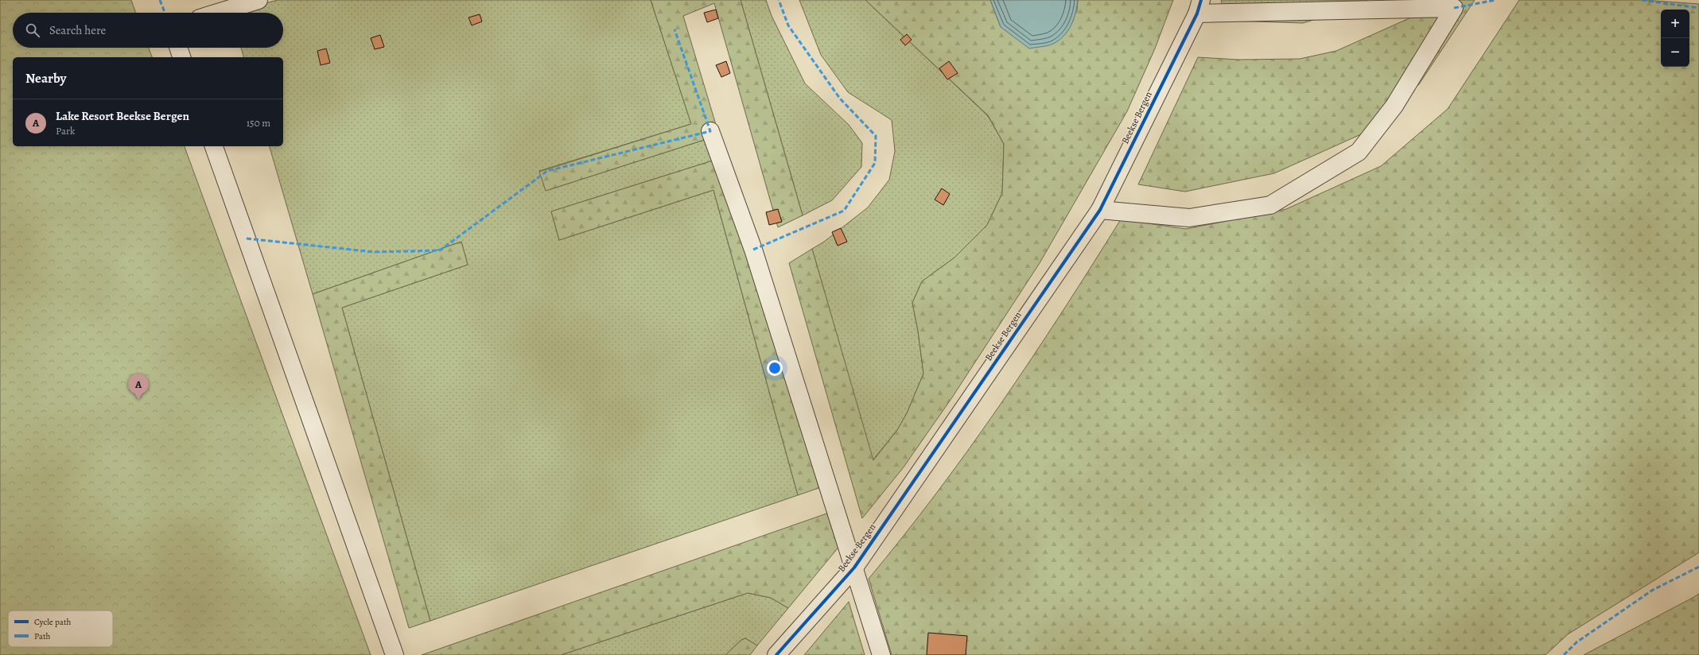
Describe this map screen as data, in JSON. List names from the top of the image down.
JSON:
{
  "streets": {
    "street": ["Beekse Bergen"]
  },
  "legend": ["Cycle path", "Path"],
  "page": {
    "map_buttons": ["+", "−"],
    "search": "Search here",
    "heading": "Nearby",
    "list": [
      {
        "mark": "A",
        "name": "Lake Resort Beekse Bergen",
        "note": "Park",
        "value": "150 m"
      }
    ],
    "pins": "A"
  }
}
